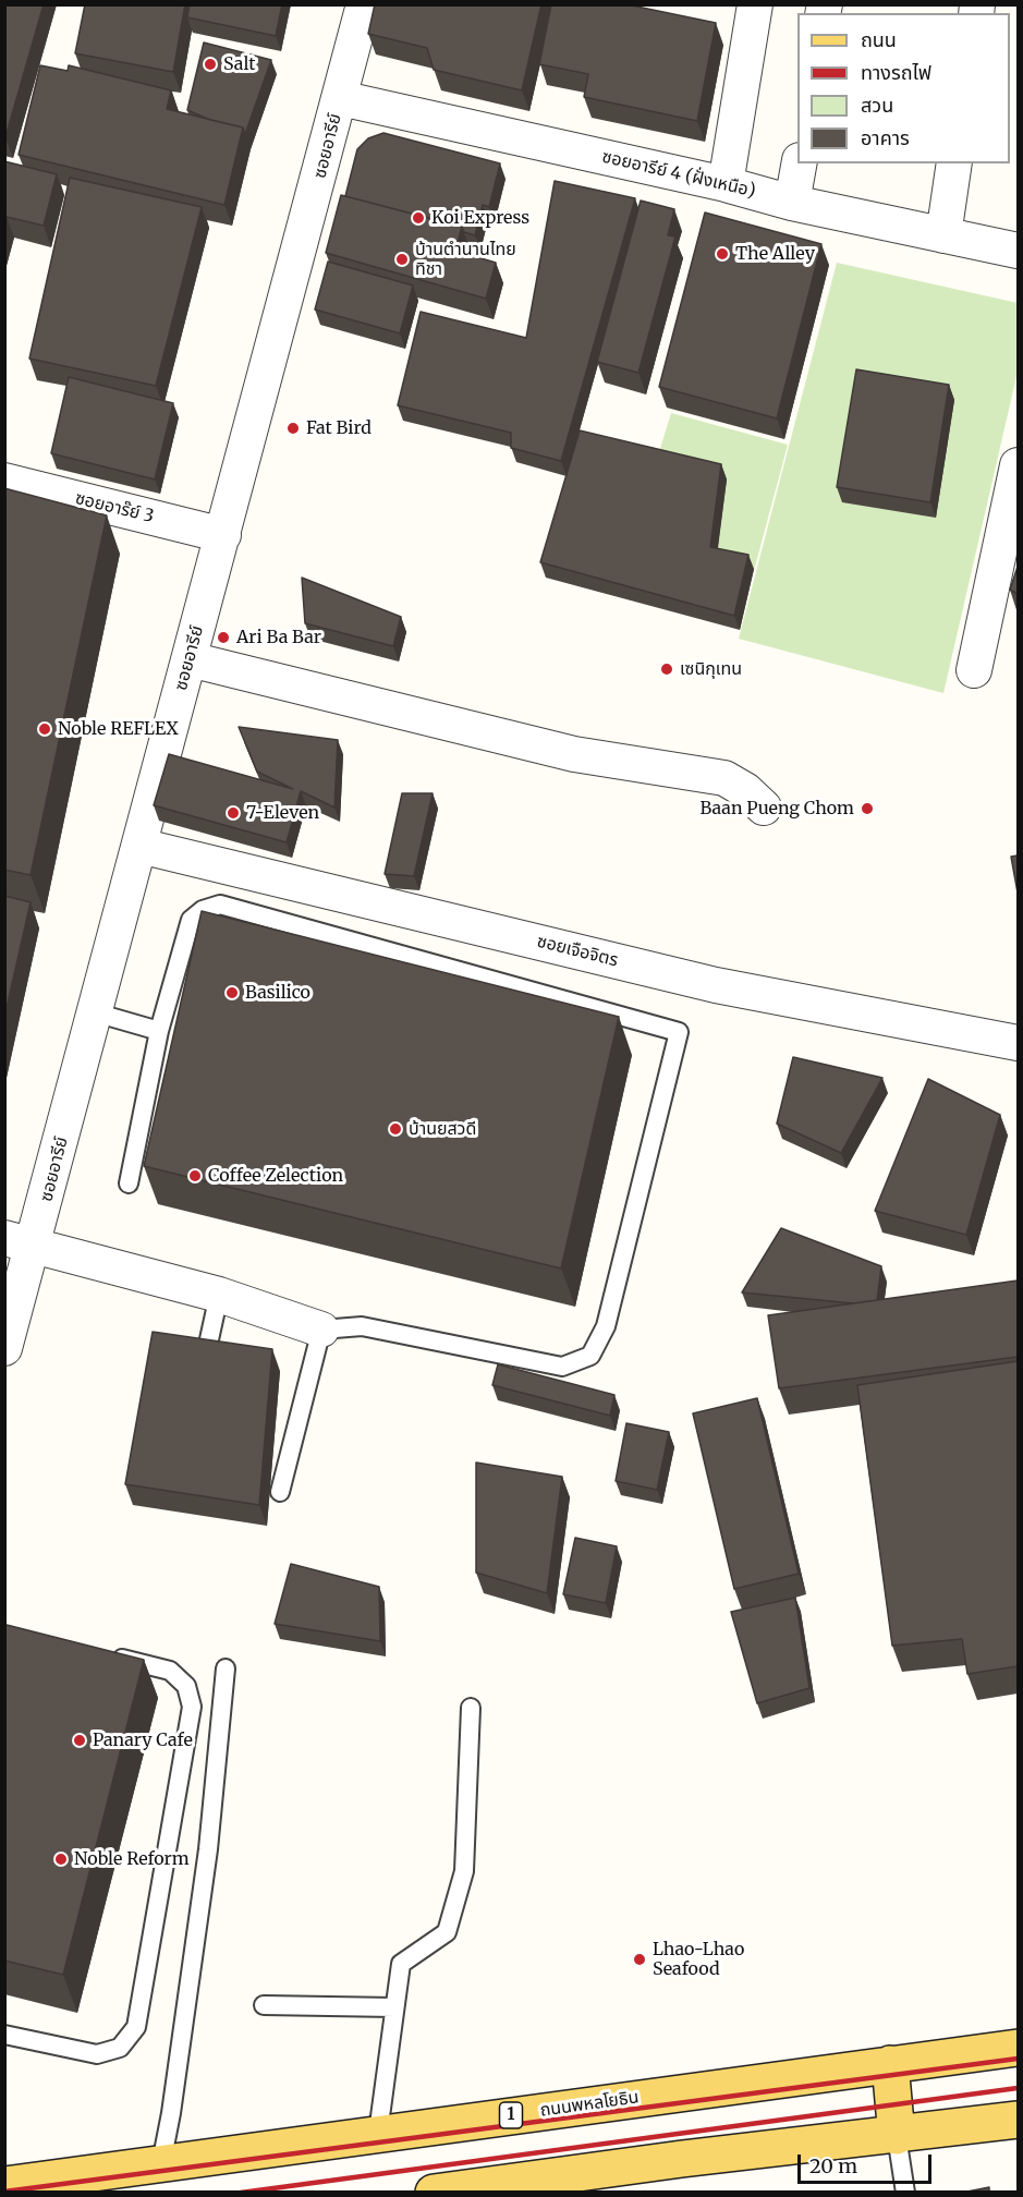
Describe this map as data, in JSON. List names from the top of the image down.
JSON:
{
  "streets": {
    "main road": ["ถนนพหลโยธิน", "1"],
    "street": [
      "ซอยอารีย์",
      "ซอยอารีย์ 4 (ฝั่งเหนือ)",
      "ซอยอาร๊ย์ 3",
      "ซอยเจือจิตร"
    ]
  },
  "crossings": [
    ["ซอยอารีย์", "ซอยอารีย์ 4 (ฝั่งเหนือ)"],
    ["ซอยอารีย์", "ซอยอาร๊ย์ 3"],
    ["ซอยอารีย์", "ซอยเจือจิตร"]
  ],
  "places": [
    "Salt",
    "Koi Express",
    "The Alley",
    "บ้านตำนานไทย ทิชา",
    "Fat Bird",
    "Ari Ba Bar",
    "เซนิกุเทน",
    "Noble REFLEX",
    "Baan Pueng Chom",
    "7-Eleven",
    "Basilico",
    "บ้านยสวดี",
    "Coffee Zelection",
    "Panary Cafe",
    "Noble Reform",
    "Lhao-Lhao Seafood"
  ],
  "legend": [
    "ถนน",
    "ทางรถไฟ",
    "สวน",
    "อาคาร"
  ],
  "scale_bar": "20 m"
}
